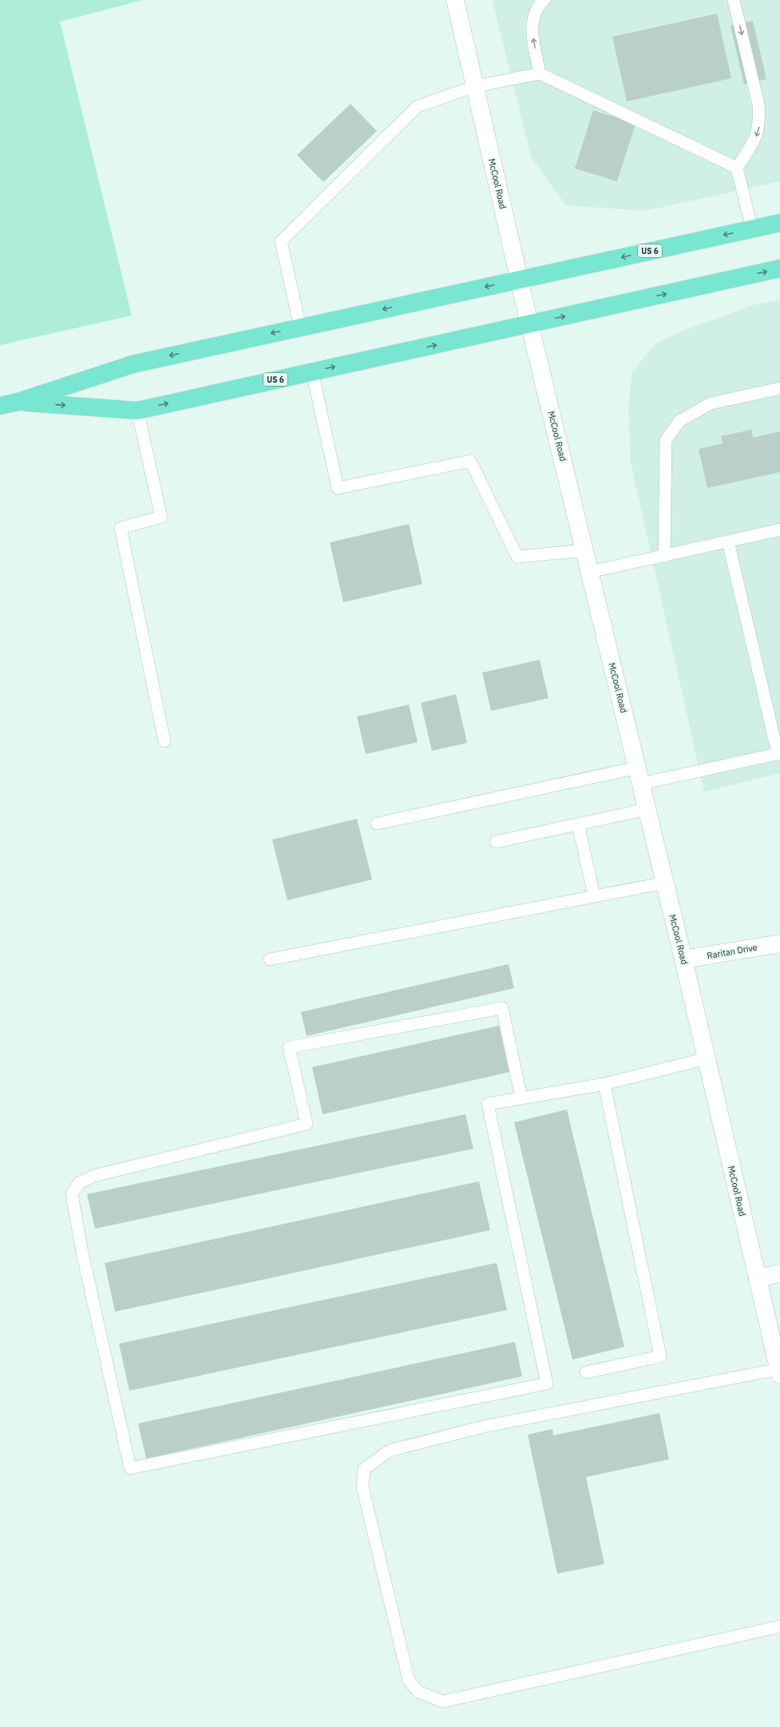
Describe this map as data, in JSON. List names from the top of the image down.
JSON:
{
  "streets": {
    "main road": ["US 6"],
    "street": ["McCool Road", "Raritan Drive"]
  },
  "crossings": [
    ["McCool Road", "US 6"],
    ["McCool Road", "Raritan Drive"]
  ]
}
